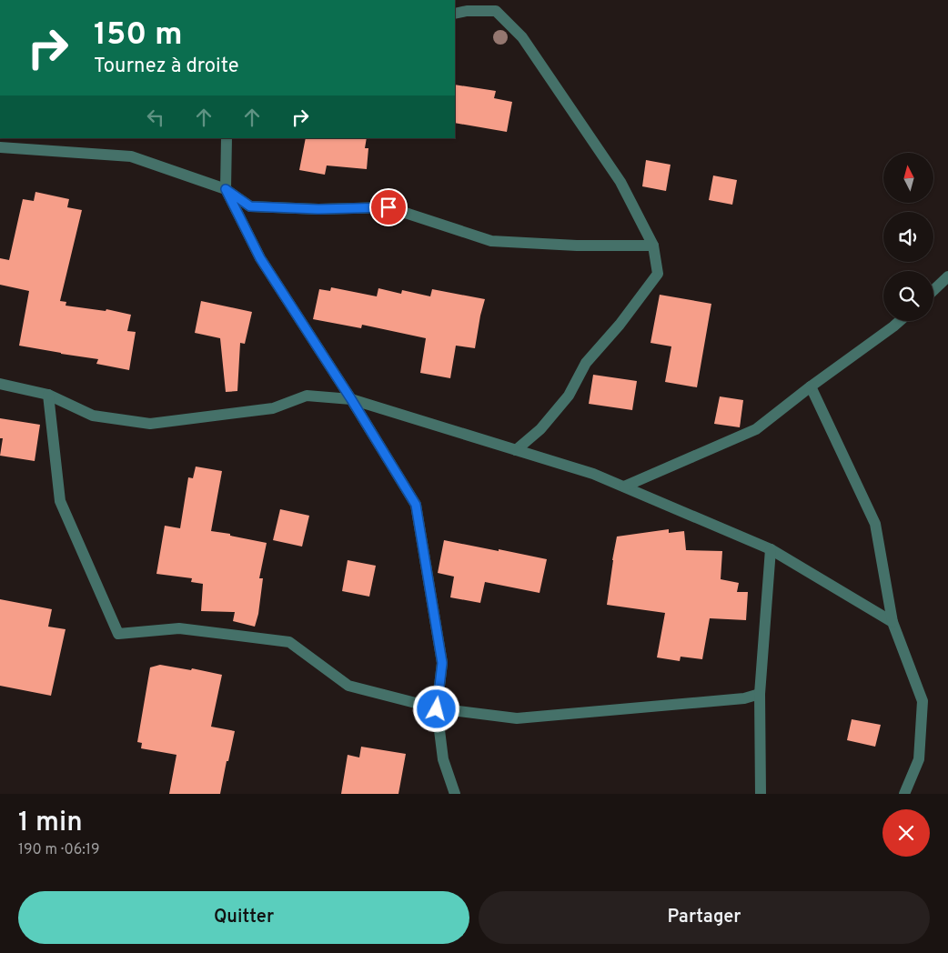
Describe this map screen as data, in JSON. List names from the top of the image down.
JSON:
{
  "north": "top",
  "page": {
    "turn": ["150 m", "Tournez à droite"],
    "heading": ["1 min", "190 m · 06:19"],
    "buttons": ["Quitter", "Partager"]
  }
}
